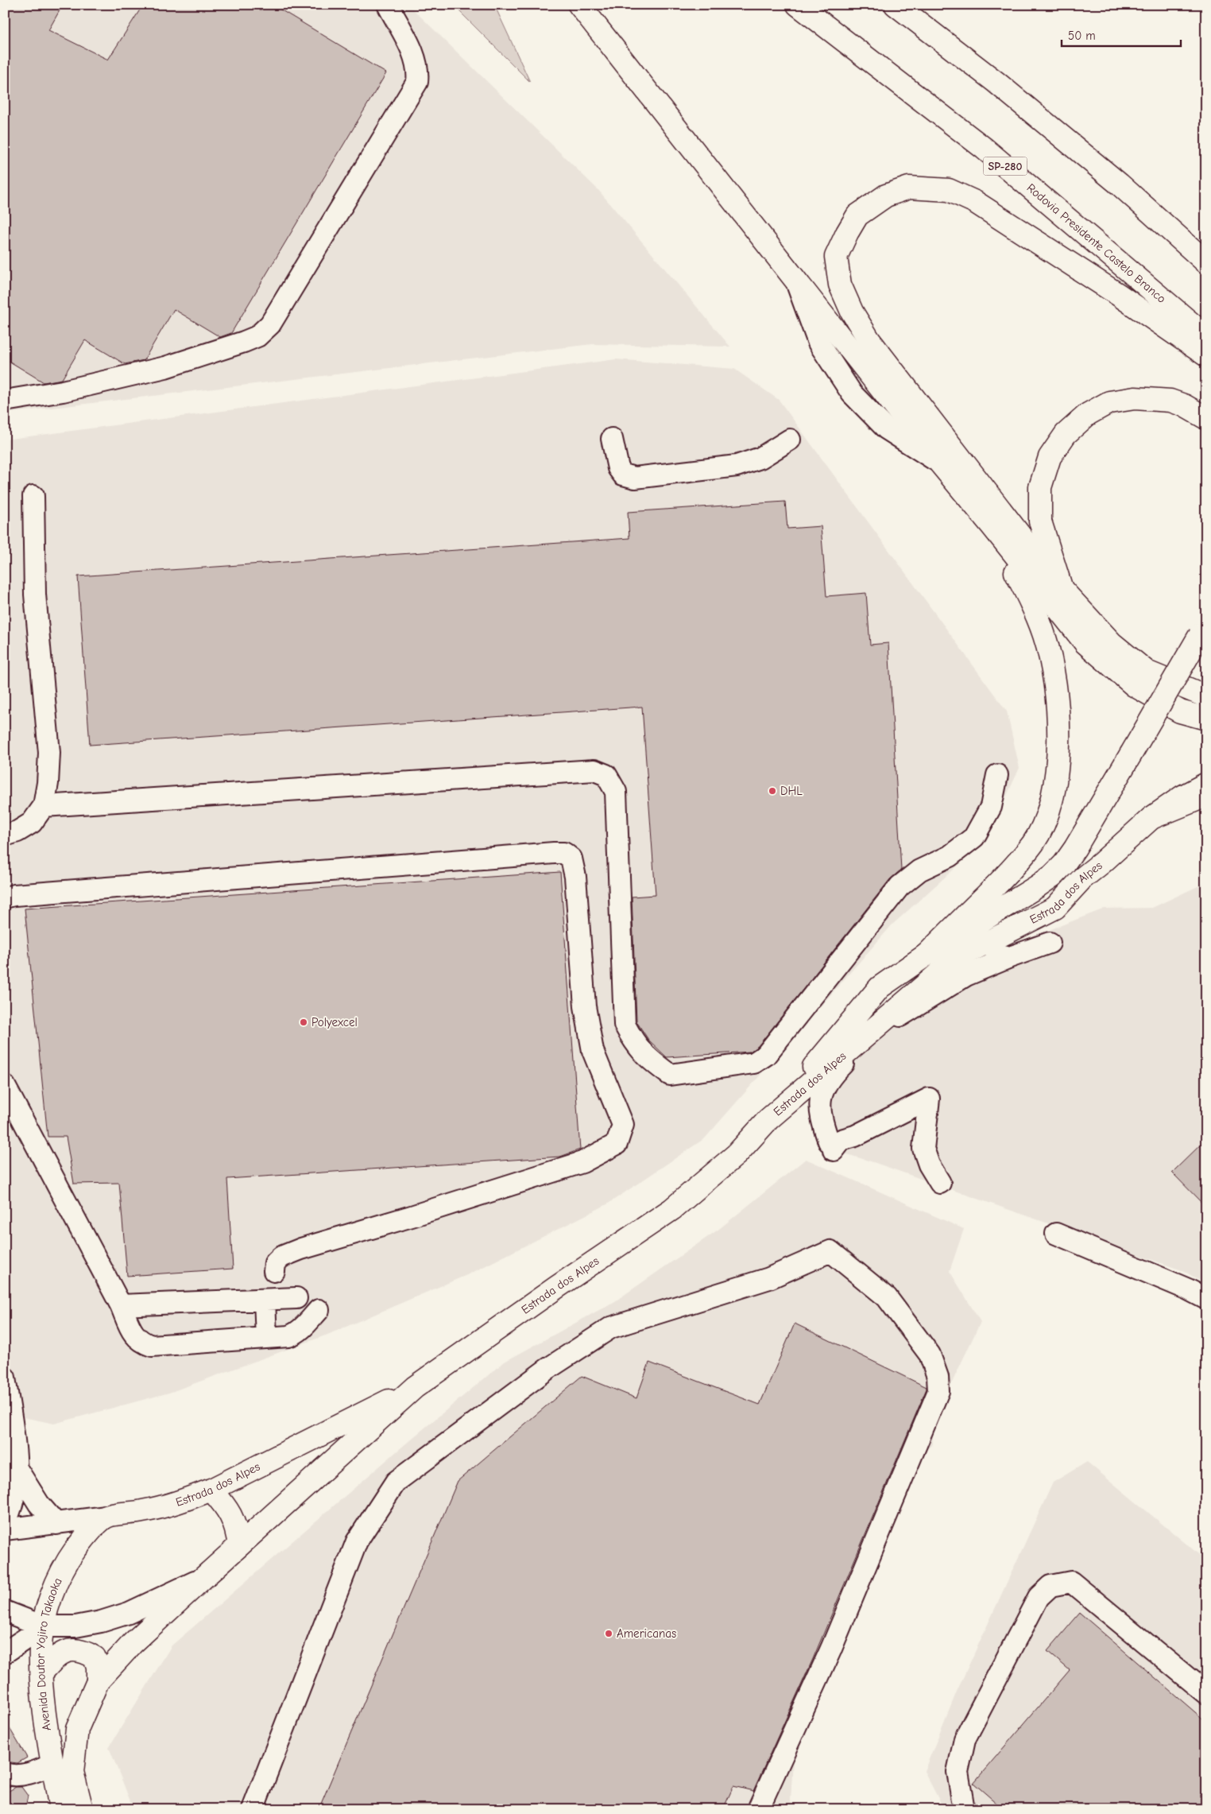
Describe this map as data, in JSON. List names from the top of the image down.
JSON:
{
  "streets": {
    "main road": [
      "SP-280",
      "Rodovia Presidente Castelo Branco",
      "Estrada dos Alpes",
      "Avenida Doutor Yojiro Takaoka"
    ]
  },
  "crossings": [
    ["Estrada dos Alpes", "Avenida Doutor Yojiro Takaoka"]
  ],
  "places": ["DHL", "Polyexcel", "Americanas"],
  "scale_bar": "50 m"
}
